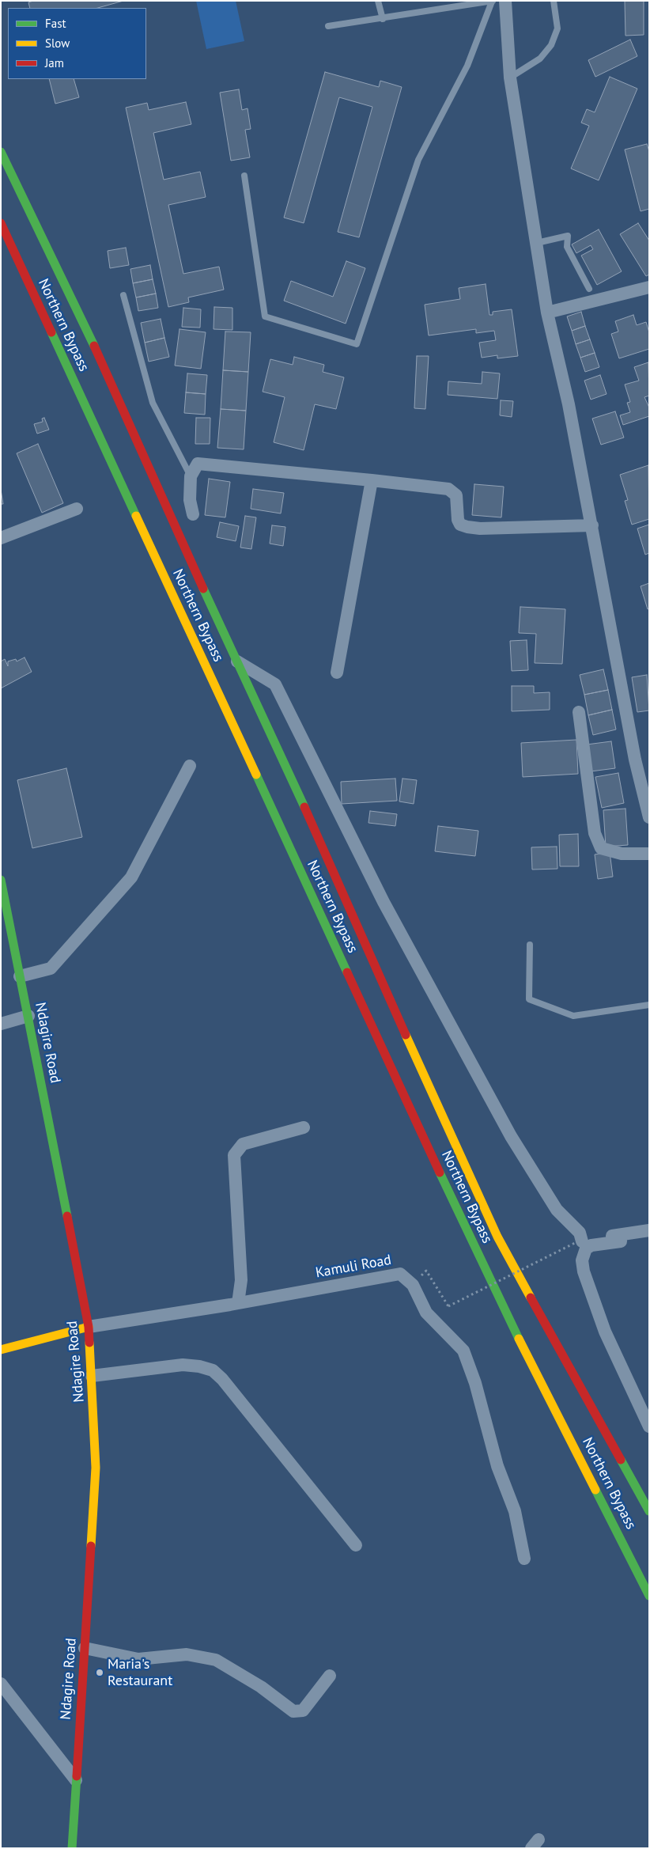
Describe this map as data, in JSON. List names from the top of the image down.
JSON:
{
  "streets": {
    "main road": ["Northern Bypass", "Ndagire Road", "Kamuli Road"]
  },
  "crossings": [
    ["Ndagire Road", "Kamuli Road"]
  ],
  "places": ["Maria's Restaurant"],
  "legend": ["Fast", "Slow", "Jam"]
}
